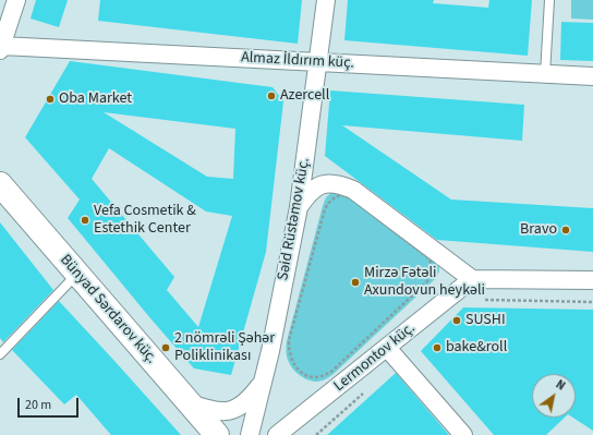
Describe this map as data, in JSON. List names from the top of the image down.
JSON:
{
  "streets": {
    "main road": ["Bünyad Sərdarov küç."],
    "street": ["Almaz İldırım küç.", "Səid Rüstəmov küç.", "Lermontov küç."]
  },
  "crossings": [
    ["Almaz İldırım küç.", "Səid Rüstəmov küç."]
  ],
  "places": [
    "Azercell",
    "Oba Market",
    "Vefa Cosmetik & Estethik Center",
    "Bravo",
    "Mirzə Fətəli Axundovun heykəli",
    "SUSHI",
    "2 nömrəli Şəhər Poliklinikası",
    "bake&roll"
  ],
  "scale_bar": "20 m",
  "north": "top right"
}
